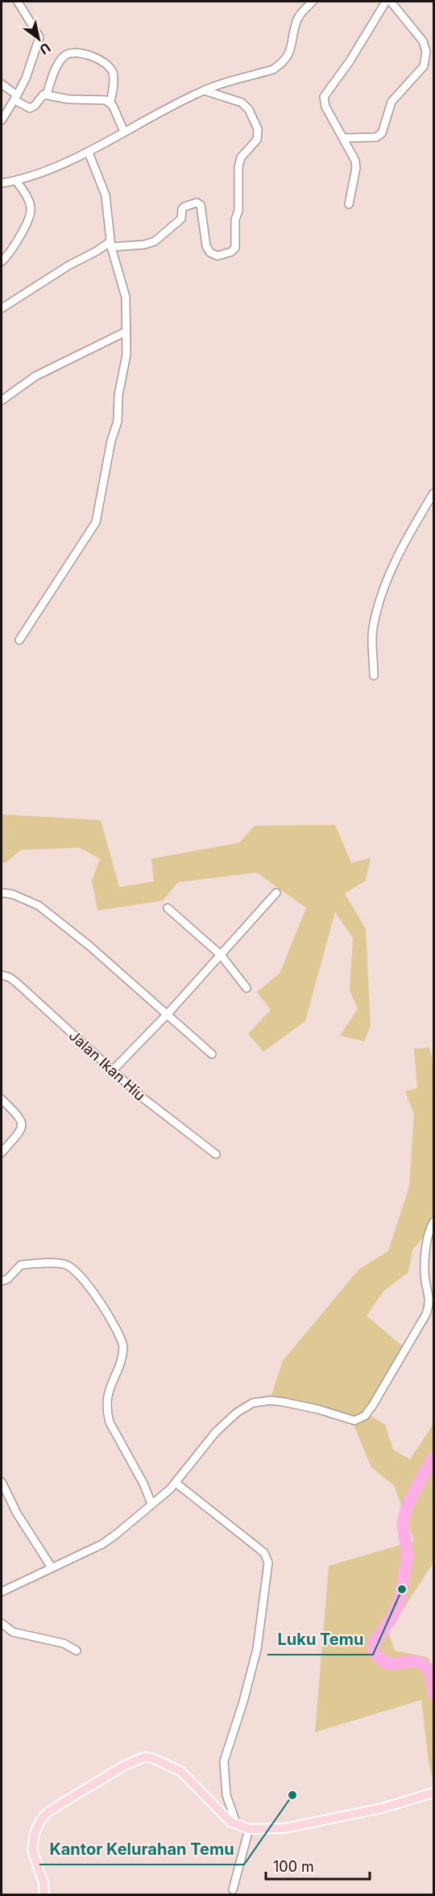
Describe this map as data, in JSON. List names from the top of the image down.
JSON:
{
  "streets": {
    "street": ["Jalan Ikan Hiu"]
  },
  "places": ["Luku Temu", "Kantor Kelurahan Temu"],
  "scale_bar": "100 m",
  "north": "bottom right"
}
